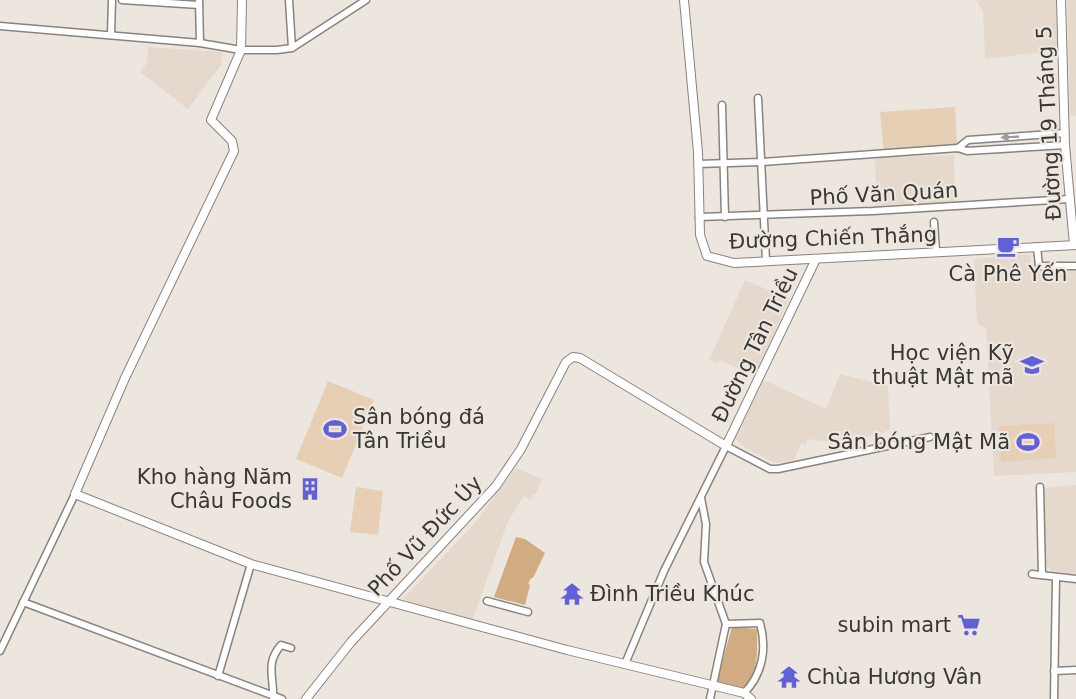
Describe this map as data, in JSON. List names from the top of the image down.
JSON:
{
  "streets": {
    "street": [
      "Đường 19 Tháng 5",
      "Phố Văn Quán",
      "Đường Chiến Thắng",
      "Đường Tân Triều",
      "Phố Vũ Đức Úy"
    ]
  },
  "crossings": [
    ["Đường 19 Tháng 5", "Phố Văn Quán"],
    ["Đường 19 Tháng 5", "Đường Chiến Thắng"],
    ["Phố Văn Quán", "Đường Chiến Thắng"],
    ["Đường Chiến Thắng", "Đường Tân Triều"],
    ["Đường Tân Triều", "Phố Vũ Đức Úy"]
  ],
  "places": {
    "cafe": ["Cà Phê Yến"],
    "school or university": ["Học viện Kỹ thuật Mật mã"],
    "sports": ["Sân bóng đá Tân Triều", "Sân bóng Mật Mã"],
    "building": ["Kho hàng Năm Châu Foods"],
    "temple": ["Đình Triều Khúc", "Chùa Hương Vân"],
    "supermarket": ["subin mart"]
  }
}
